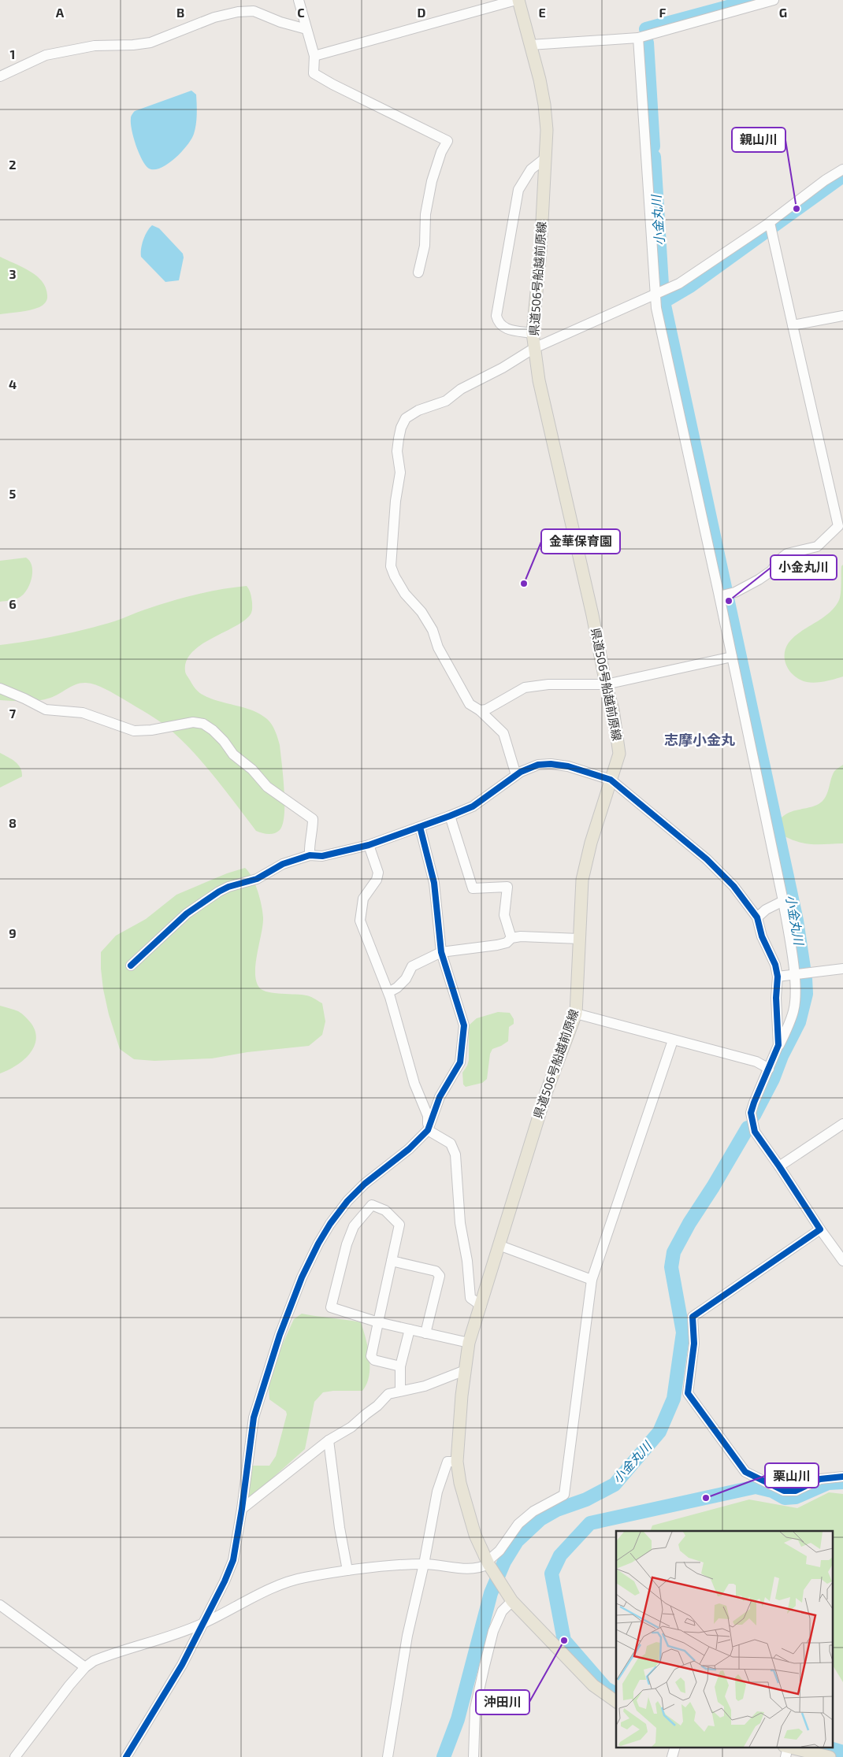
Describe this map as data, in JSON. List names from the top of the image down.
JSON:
{
  "streets": {
    "main road": ["県道506号船越前原線"]
  },
  "districts": ["志摩小金丸"],
  "water": ["小金丸川"],
  "places": [
    "親山川",
    "金華保育園",
    "小金丸川",
    "栗山川",
    "沖田川"
  ],
  "grid": {
    "columns": [
      "A",
      "B",
      "C",
      "D",
      "E",
      "F",
      "G"
    ],
    "rows": [
      "1",
      "2",
      "3",
      "4",
      "5",
      "6",
      "7",
      "8",
      "9"
    ]
  }
}
